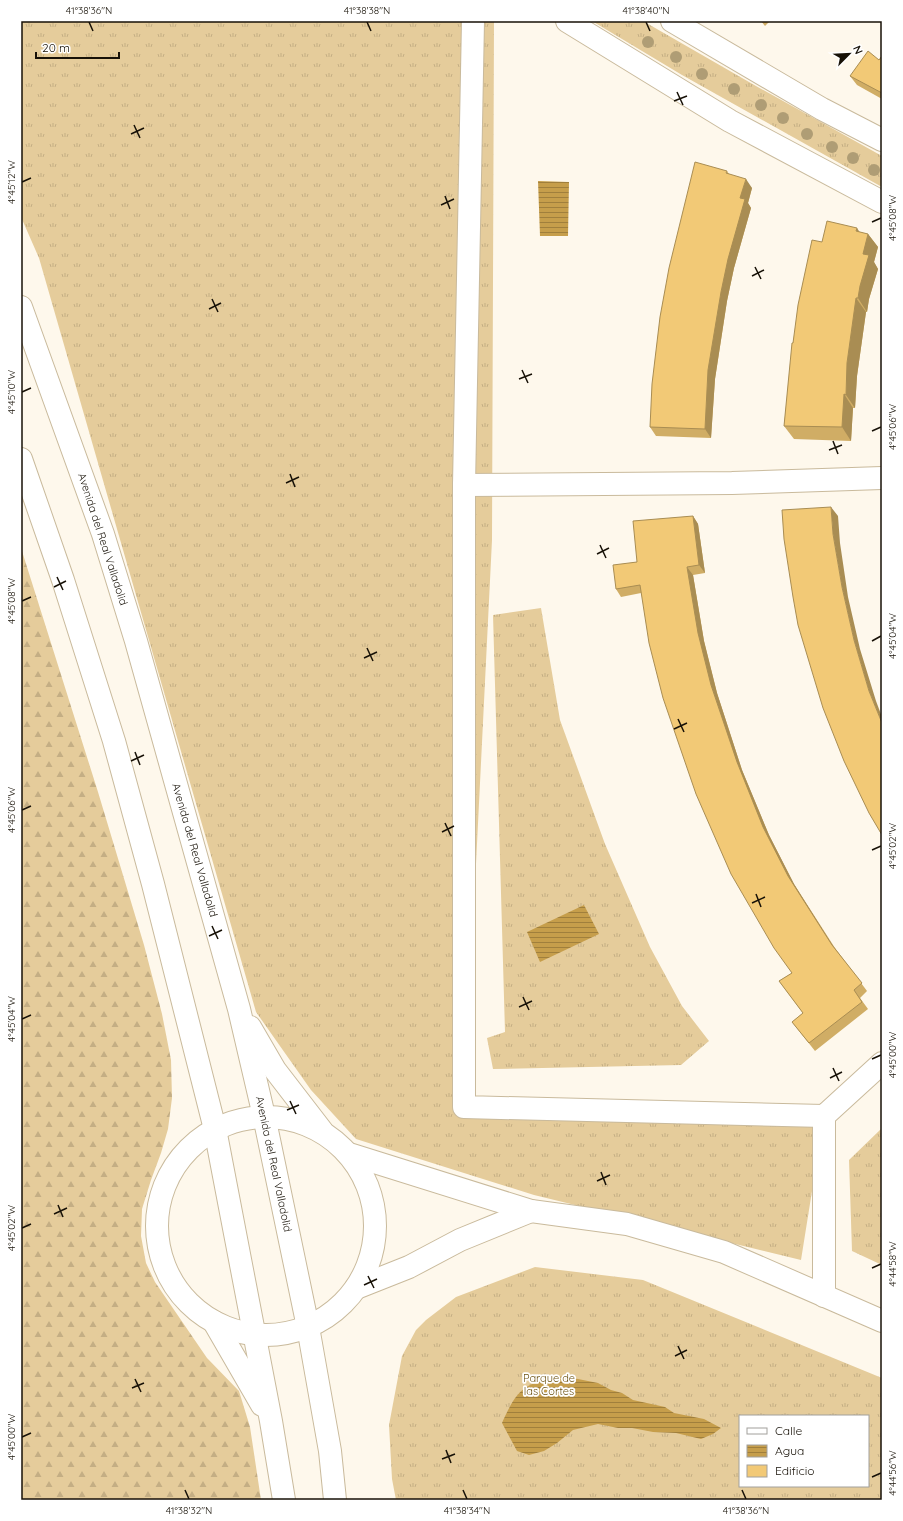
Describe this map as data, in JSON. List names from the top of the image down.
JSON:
{
  "streets": {
    "main road": ["Avenida del Real Valladolid"]
  },
  "parks": ["Parque de las Cortes"],
  "legend": ["Calle", "Agua", "Edificio"],
  "scale_bar": "20 m",
  "north": "top right",
  "coordinates": [
    "41°38'36\"N",
    "41°38'38\"N",
    "41°38'40\"N",
    "4°45'12\"W",
    "4°45'08\"W",
    "4°45'10\"W",
    "4°45'06\"W",
    "4°45'04\"W",
    "4°45'02\"W",
    "4°45'00\"W",
    "4°44'58\"W",
    "4°44'56\"W",
    "41°38'32\"N",
    "41°38'34\"N"
  ]
}
